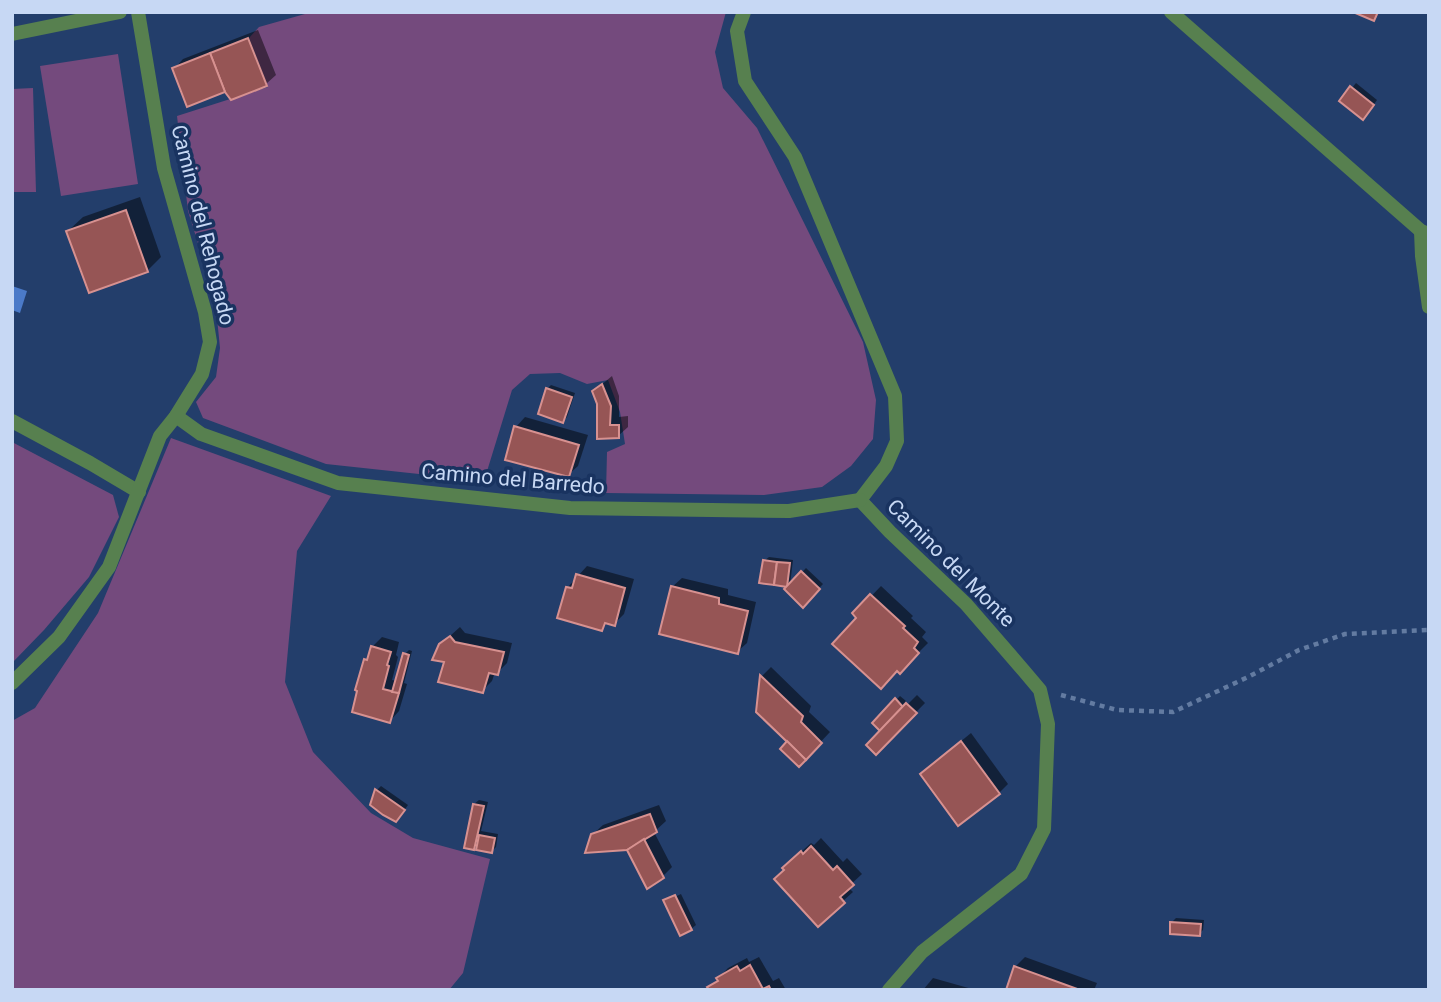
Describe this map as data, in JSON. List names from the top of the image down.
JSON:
{
  "streets": {
    "street": ["Camino del Rehogado", "Camino del Barredo", "Camino del Monte"]
  },
  "crossings": [
    ["Camino del Rehogado", "Camino del Barredo"],
    ["Camino del Barredo", "Camino del Monte"]
  ]
}
